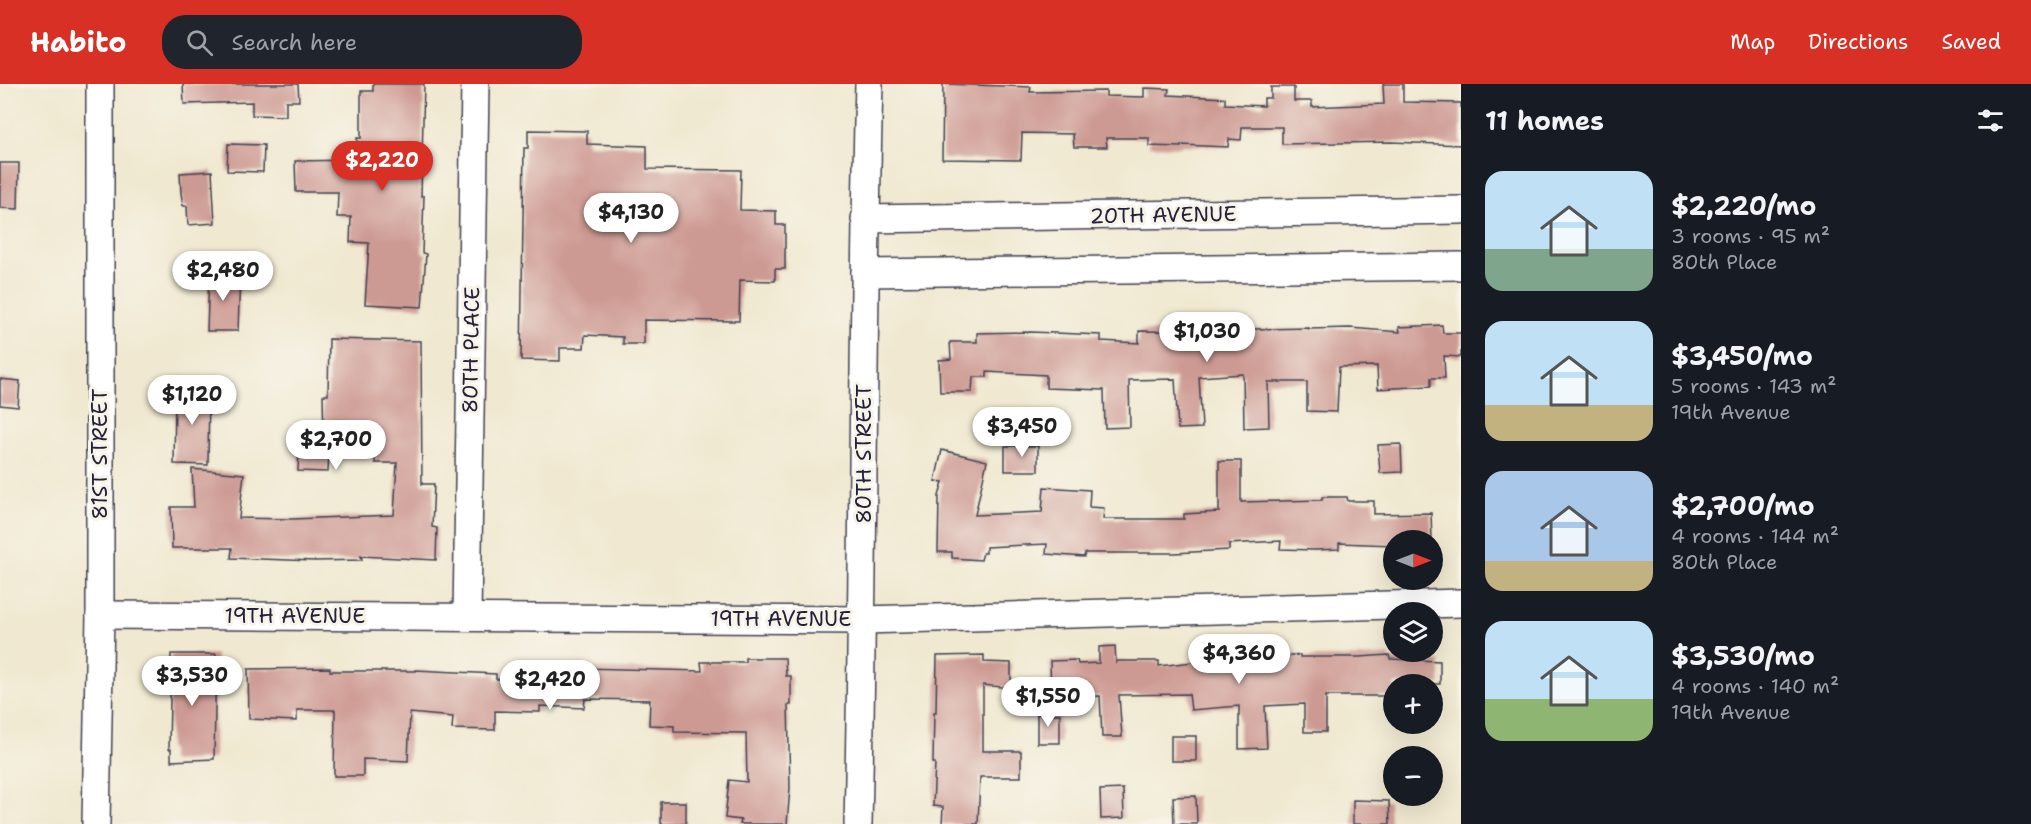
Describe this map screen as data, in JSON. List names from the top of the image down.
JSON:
{
  "streets": {
    "street": [
      "20TH AVENUE",
      "80TH PLACE",
      "81ST STREET",
      "80TH STREET",
      "19TH AVENUE"
    ]
  },
  "crossings": [
    ["20TH AVENUE", "80TH STREET"],
    ["80TH PLACE", "19TH AVENUE"],
    ["81ST STREET", "19TH AVENUE"],
    ["80TH STREET", "19TH AVENUE"]
  ],
  "north": "right",
  "page": {
    "header": "Habito",
    "search": "Search here",
    "nav": ["Map", "Directions", "Saved"],
    "heading": "11 homes",
    "price": [
      "$2,220",
      "$4,130",
      "$2,480",
      "$1,030",
      "$1,120",
      "$3,450",
      "$2,700",
      "$4,360",
      "$3,530",
      "$2,420",
      "$1,550"
    ],
    "list": [
      {
        "name": "$2,220/mo",
        "note": "3 rooms · 95 m² · 80th Place"
      },
      {
        "name": "$3,450/mo",
        "note": "5 rooms · 143 m² · 19th Avenue"
      },
      {
        "name": "$2,700/mo",
        "note": "4 rooms · 144 m² · 80th Place"
      },
      {
        "name": "$3,530/mo",
        "note": "4 rooms · 140 m² · 19th Avenue"
      }
    ],
    "map_buttons": ["+", "−"]
  }
}
